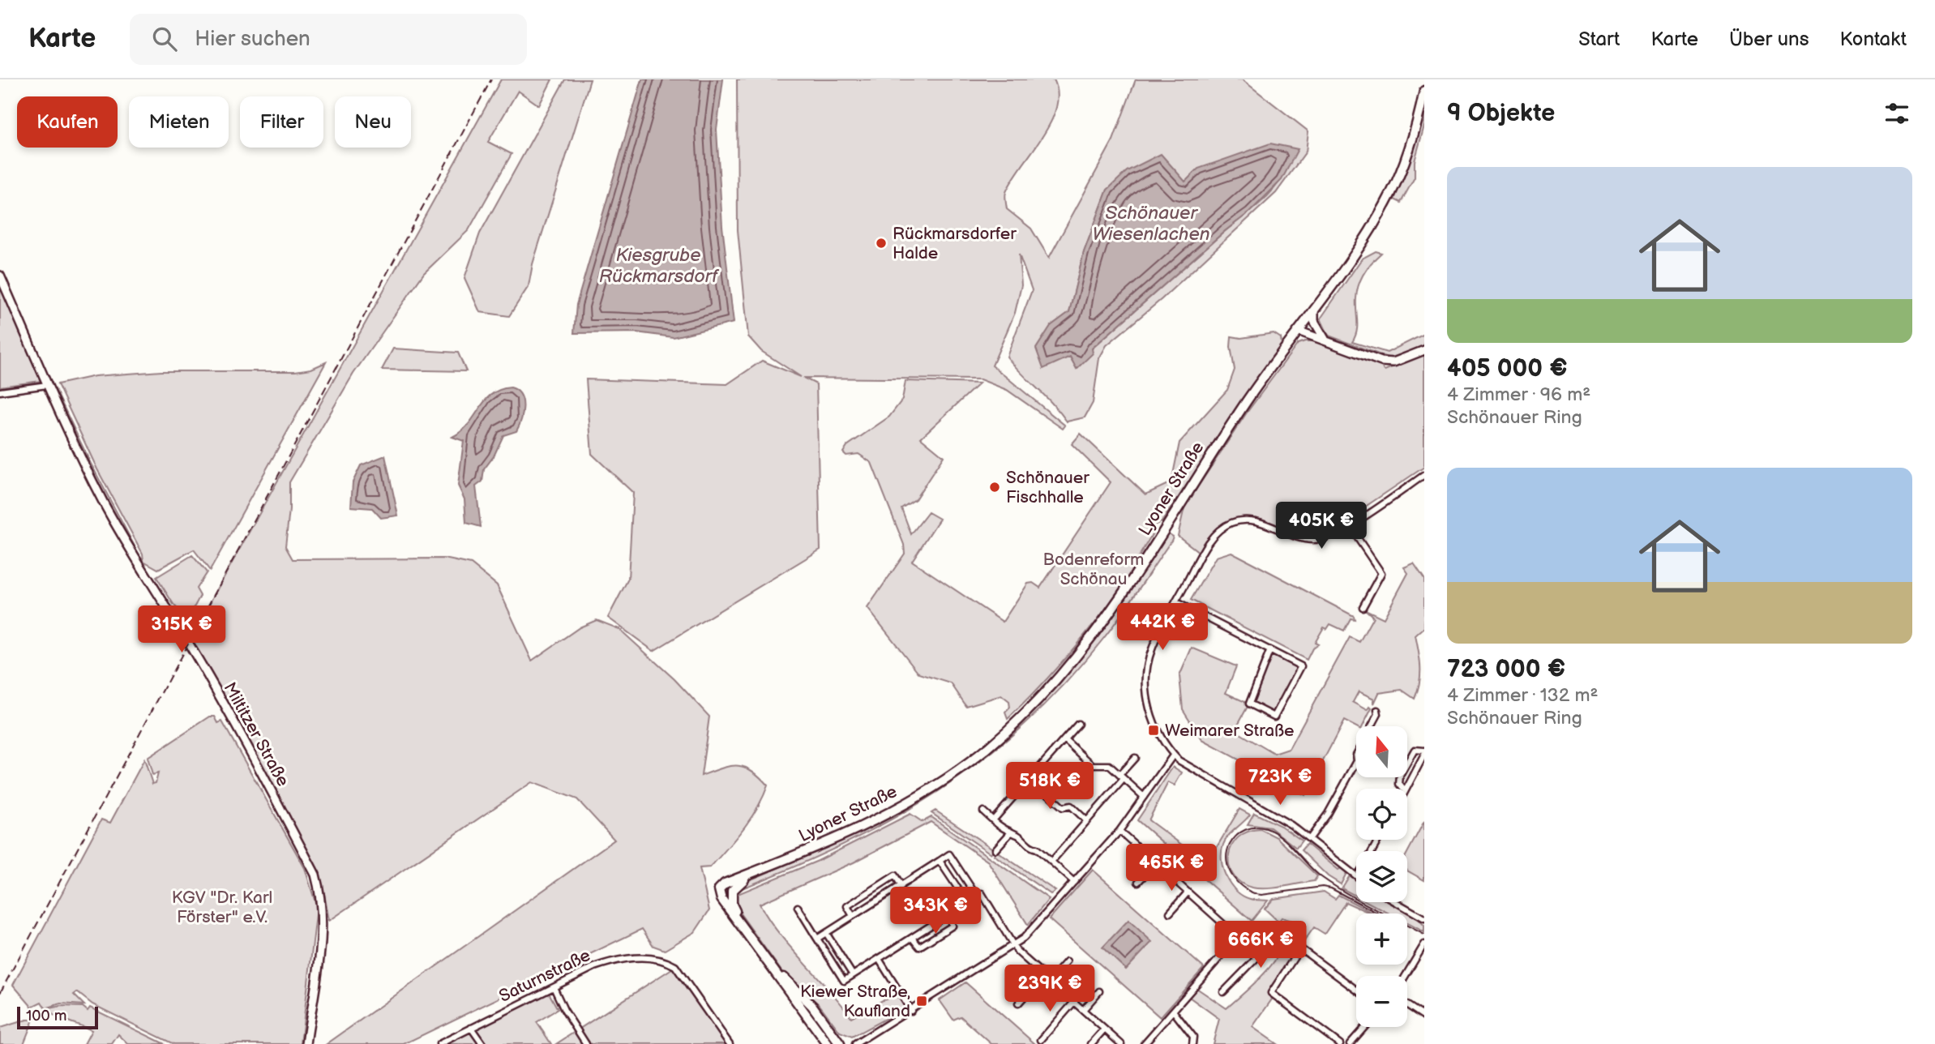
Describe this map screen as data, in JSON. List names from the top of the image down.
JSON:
{
  "streets": {
    "main road": ["Lyoner Straße"],
    "street": ["Miltitzer Straße", "Saturnstraße"]
  },
  "water": ["Schönauer Wiesenlachen", "Kiesgrube Rückmarsdorf"],
  "parks": ["Bodenreform Schönau", "KGV \"Dr. Karl Förster\" e.V."],
  "places": {
    "other": ["Rückmarsdorfer Halde", "Schönauer Fischhalle"],
    "transit": ["Weimarer Straße", "Kiewer Straße, Kaufland"]
  },
  "scale_bar": "100 m",
  "north": "top",
  "page": {
    "header": "Karte",
    "search": "Hier suchen",
    "nav": [
      "Start",
      "Karte",
      "Über uns",
      "Kontakt"
    ],
    "heading": "9 Objekte",
    "chip": [
      "Kaufen",
      "Mieten",
      "Filter",
      "Neu"
    ],
    "list": [
      {
        "name": "405 000 €",
        "note": "4 Zimmer · 96 m² · Schönauer Ring"
      },
      {
        "name": "723 000 €",
        "note": "4 Zimmer · 132 m² · Schönauer Ring"
      }
    ],
    "price": [
      "405K €",
      "442K €",
      "315K €",
      "723K €",
      "518K €",
      "465K €",
      "343K €",
      "666K €",
      "239K €"
    ],
    "map_buttons": ["+", "−"],
    "scale": "100 m"
  }
}
